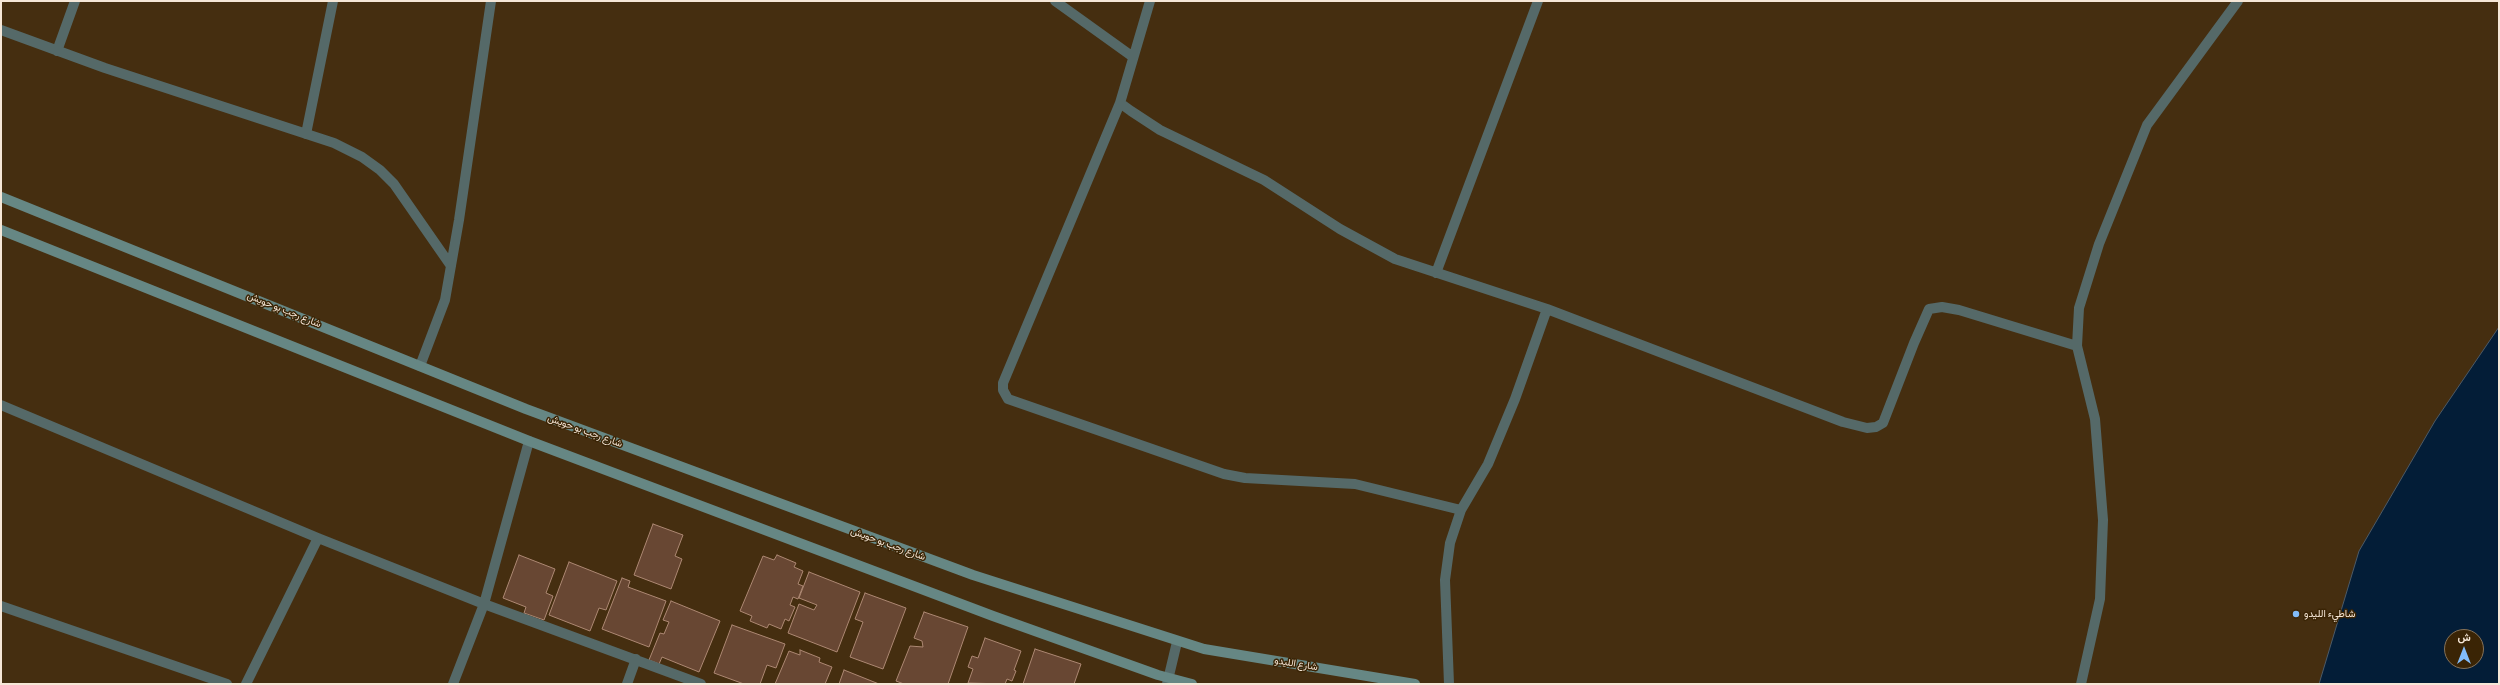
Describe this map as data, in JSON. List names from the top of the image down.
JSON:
{
  "streets": {
    "main road": ["شارع رجب بو حويش", "شارع الليدو"]
  },
  "crossings": [
    ["شارع رجب بو حويش", "شارع الليدو"]
  ],
  "places": ["شاطيء الليدو"],
  "north": "top"
}
